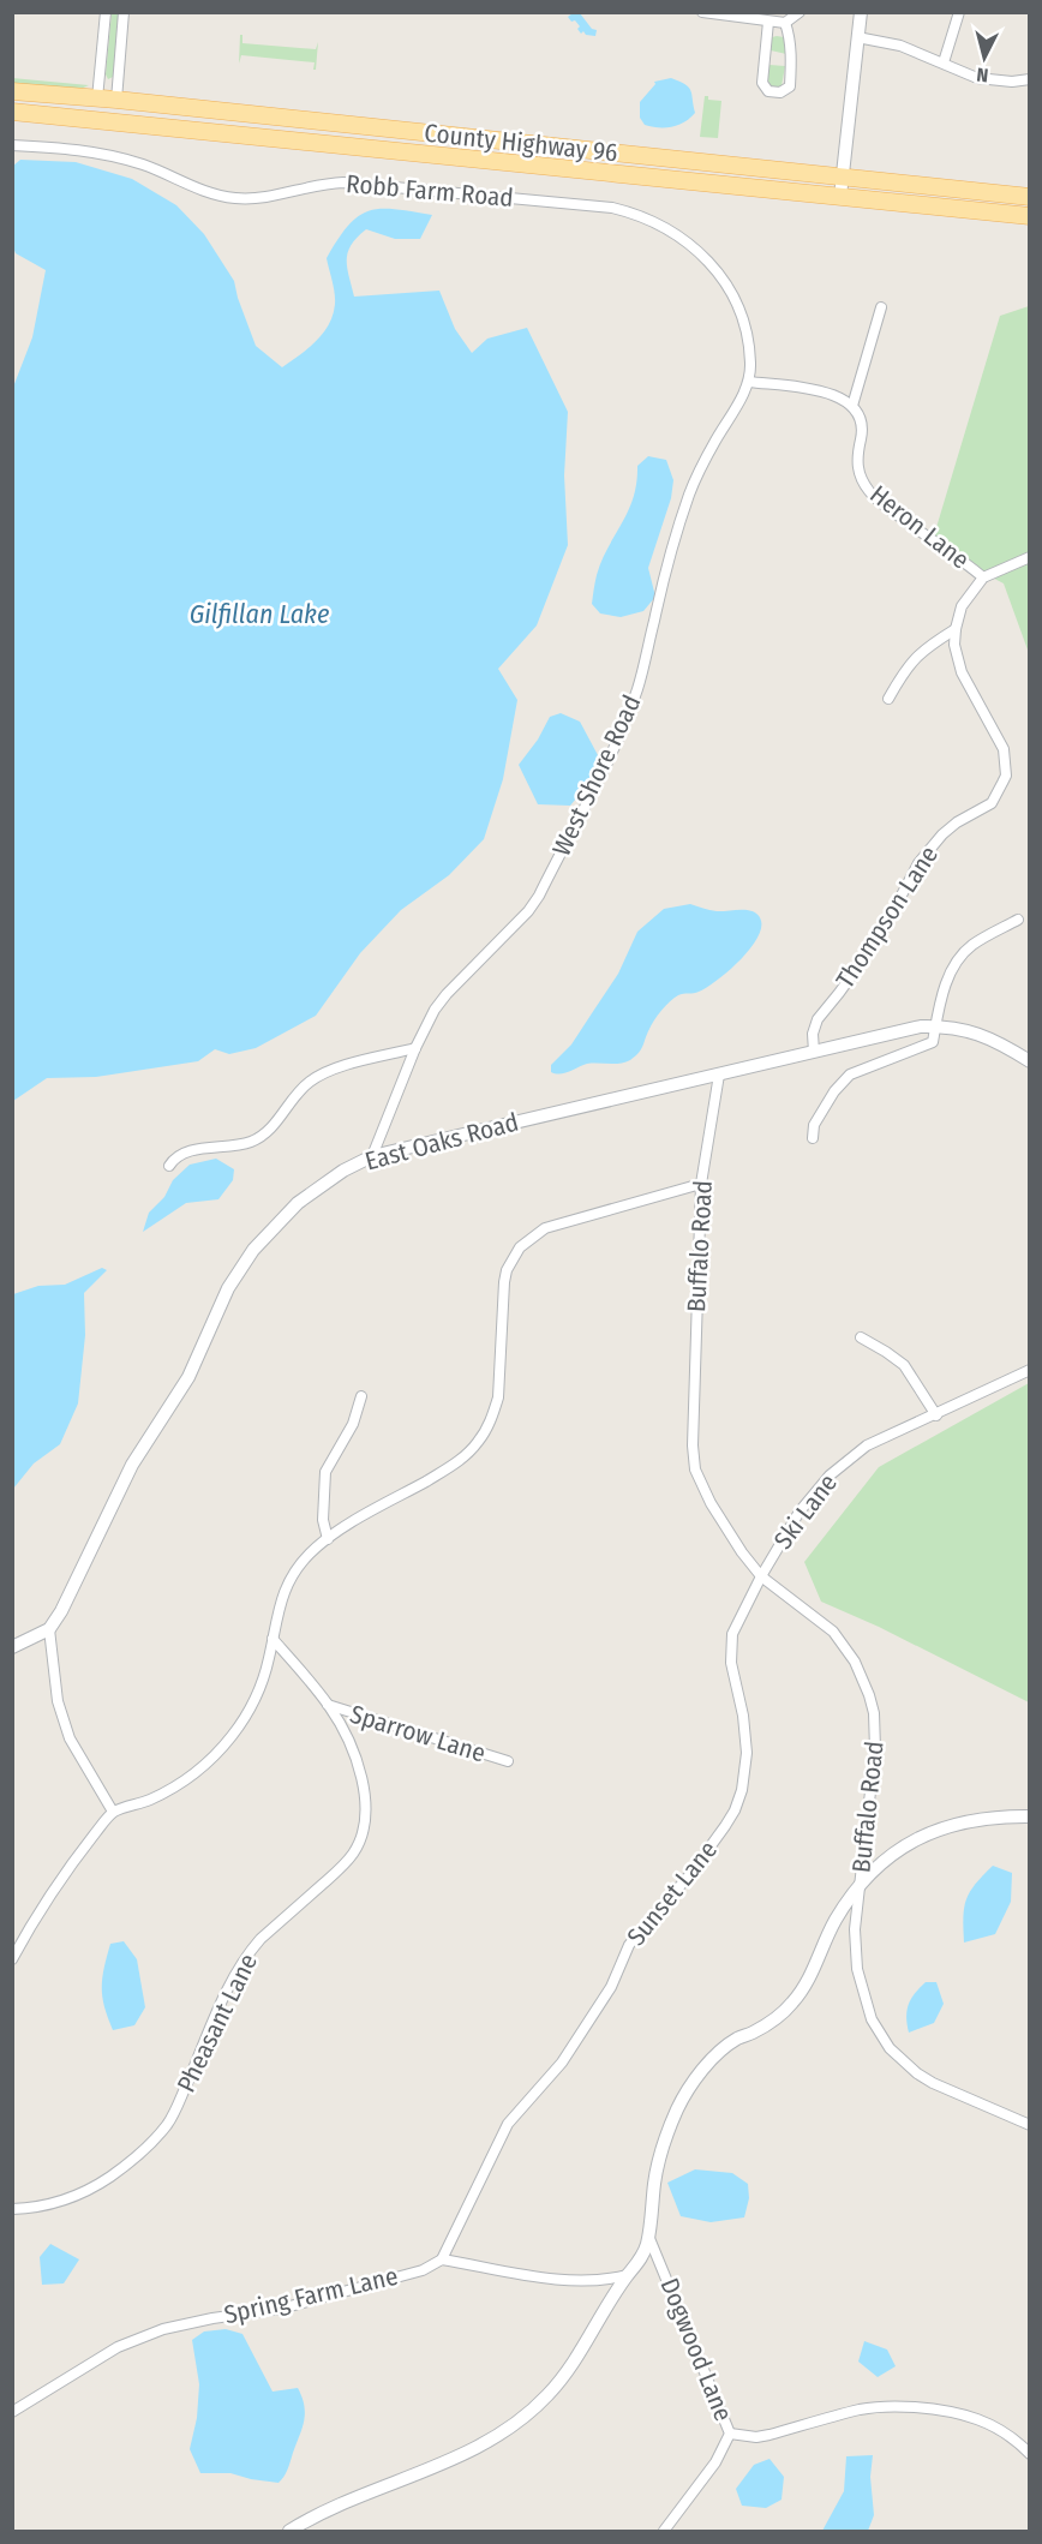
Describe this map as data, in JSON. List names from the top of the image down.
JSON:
{
  "streets": {
    "main road": ["County Highway 96"],
    "street": [
      "Robb Farm Road",
      "Heron Lane",
      "West Shore Road",
      "Thompson Lane",
      "East Oaks Road",
      "Buffalo Road",
      "Ski Lane",
      "Sparrow Lane",
      "Sunset Lane",
      "Pheasant Lane",
      "Spring Farm Lane",
      "Dogwood Lane"
    ]
  },
  "crossings": [
    ["Robb Farm Road", "West Shore Road"],
    ["Heron Lane", "Thompson Lane"],
    ["West Shore Road", "East Oaks Road"],
    ["Thompson Lane", "East Oaks Road"],
    ["East Oaks Road", "Buffalo Road"],
    ["Buffalo Road", "Ski Lane"],
    ["Buffalo Road", "Sunset Lane"],
    ["Ski Lane", "Sunset Lane"],
    ["Sparrow Lane", "Pheasant Lane"],
    ["Sunset Lane", "Spring Farm Lane"]
  ],
  "water": ["Gilfillan Lake"],
  "north": "bottom"
}
